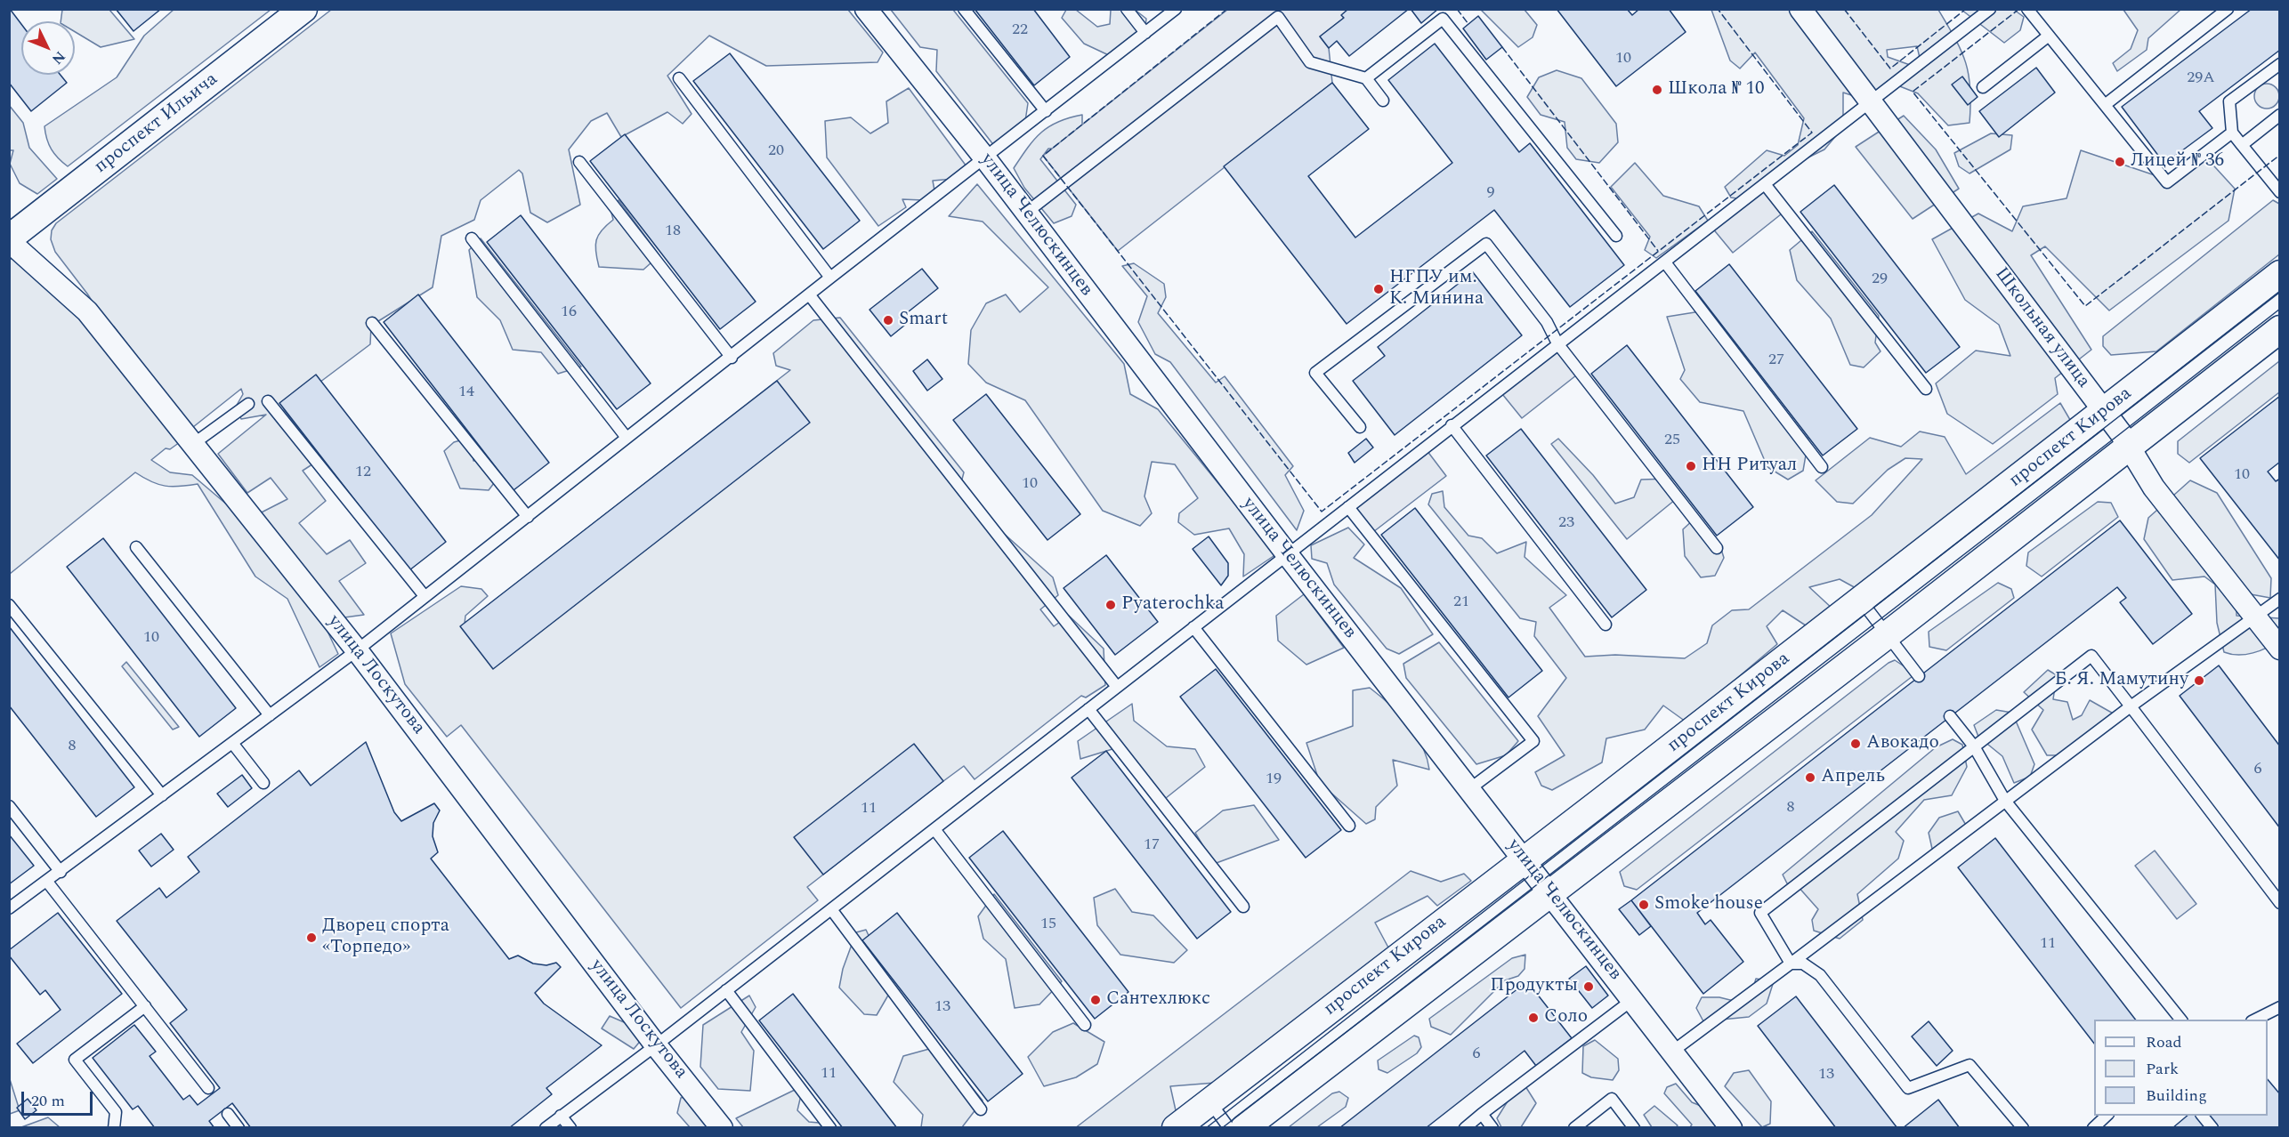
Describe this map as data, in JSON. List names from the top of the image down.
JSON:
{
  "streets": {
    "street": [
      "проспект Ильича",
      "улица Челюскинцев",
      "Школьная улица",
      "проспект Кирова",
      "улица Лоскутова"
    ]
  },
  "crossings": [
    ["проспект Ильича", "улица Лоскутова"],
    ["улица Челюскинцев", "проспект Кирова"],
    ["Школьная улица", "проспект Кирова"]
  ],
  "places": [
    "Школа № 10",
    "Лицей № 36",
    "НГПУ им. К. Минина",
    "Smart",
    "НН Ритуал",
    "Pyaterochka",
    "Б. Я. Мамутину",
    "Авокадо",
    "Апрель",
    "Smoke house",
    "Дворец спорта «Торпедо»",
    "Продукты",
    "Сантехлюкс",
    "Соло"
  ],
  "house_numbers": [
    "22",
    "10",
    "29А",
    "20",
    "9",
    "18",
    "29",
    "16",
    "27",
    "14",
    "25",
    "12",
    "10",
    "10",
    "23",
    "21",
    "10",
    "8",
    "6",
    "19",
    "8",
    "11",
    "17",
    "15",
    "11",
    "13",
    "6",
    "11",
    "13"
  ],
  "legend": ["Road", "Park", "Building"],
  "scale_bar": "20 m",
  "north": "bottom right"
}
